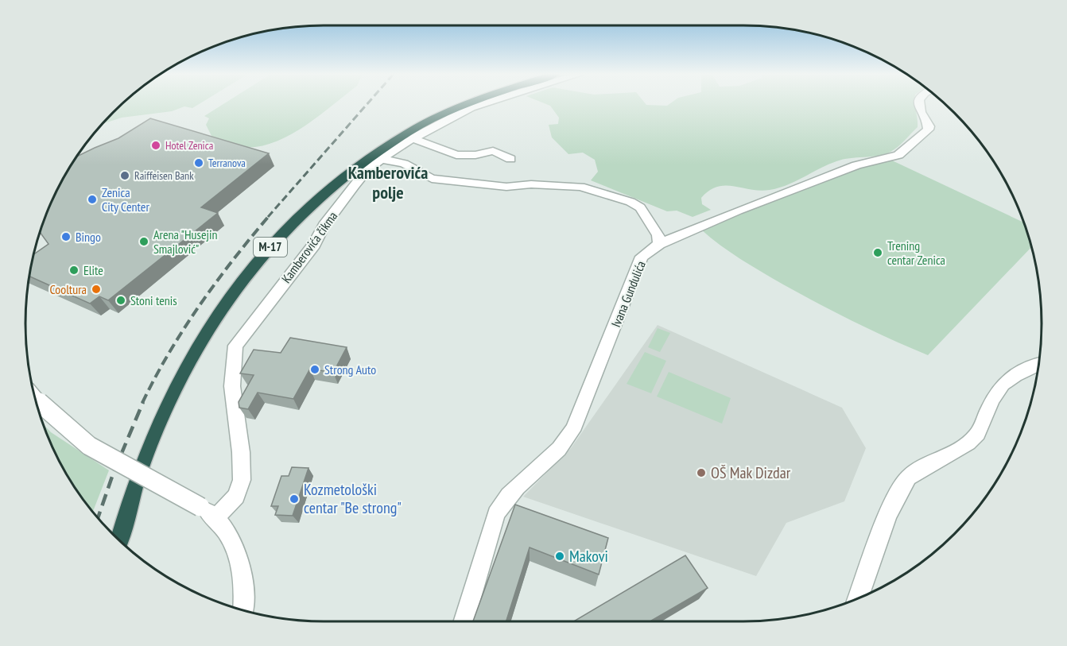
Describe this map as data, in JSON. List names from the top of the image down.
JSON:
{
  "streets": {
    "highway": ["M-17"],
    "street": ["Kamberovića čikma", "Ivana Gundulića"]
  },
  "districts": ["Kamberovića polje"],
  "places": [
    "Hotel Zenica",
    "Terranova",
    "Raiffeisen Bank",
    "Zenica City Center",
    "Bingo",
    "Arena \"Husejin Smajlović\"",
    "Trening centar Zenica",
    "Elite",
    "Cooltura",
    "Stoni tenis",
    "Strong Auto",
    "OŠ Mak Dizdar",
    "Kozmetološki centar \"Be strong\"",
    "Makovi"
  ]
}
